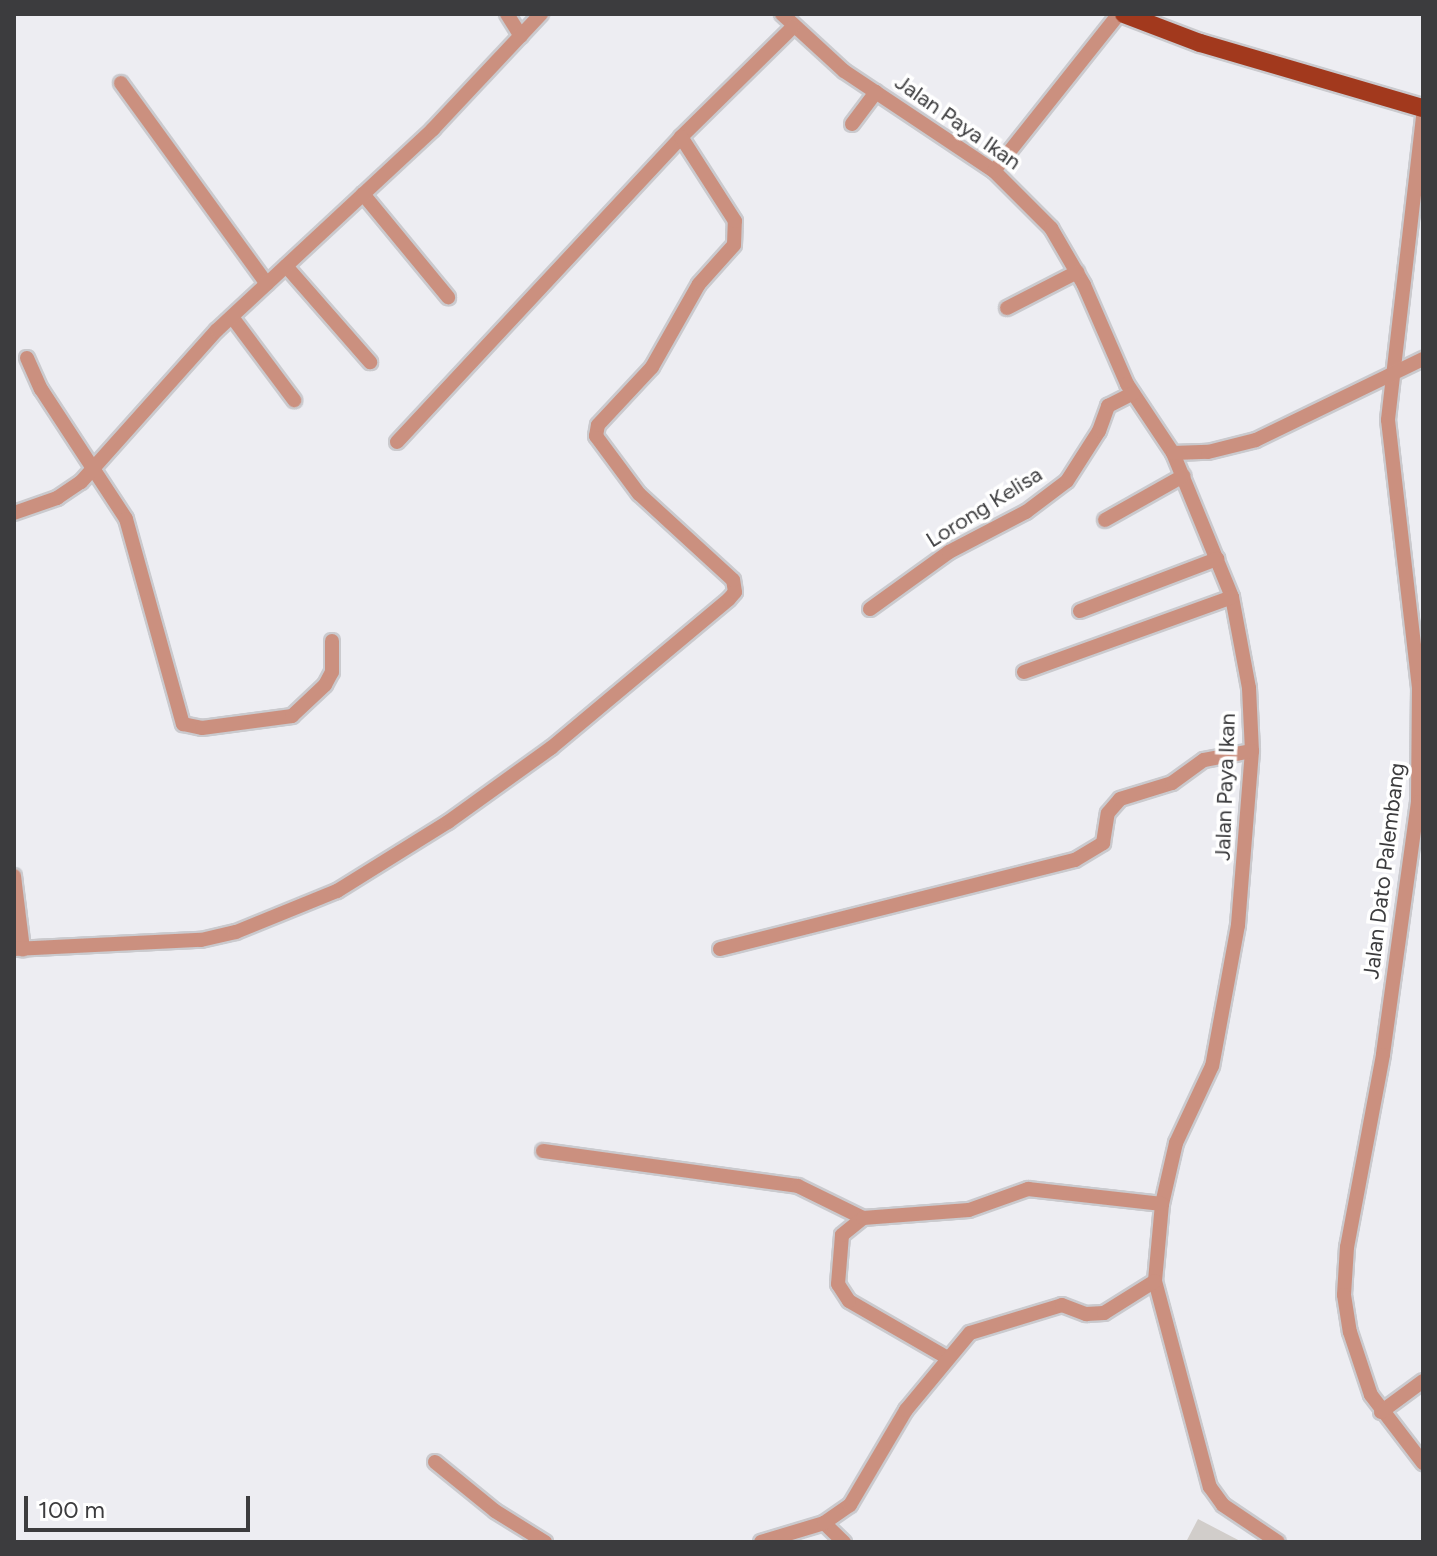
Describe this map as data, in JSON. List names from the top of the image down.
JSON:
{
  "streets": {
    "street": ["Jalan Paya Ikan", "Lorong Kelisa", "Jalan Dato Palembang"]
  },
  "crossings": [
    ["Jalan Paya Ikan", "Lorong Kelisa"]
  ],
  "scale_bar": "100 m"
}
